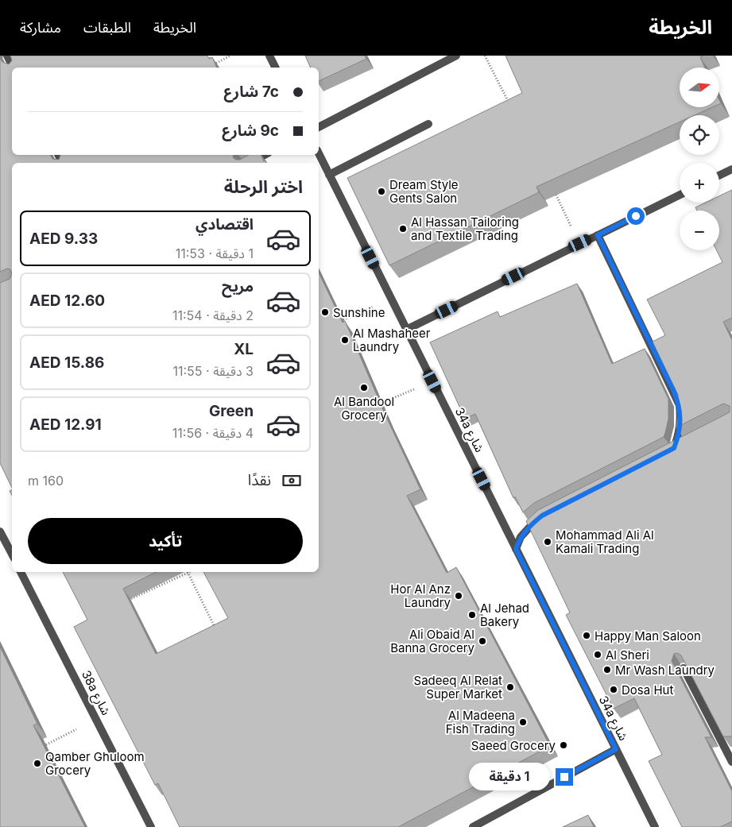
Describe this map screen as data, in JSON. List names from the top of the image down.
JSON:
{
  "streets": {
    "street": ["34a شارع", "38a شارع"]
  },
  "places": [
    "Dream Style Gents Salon",
    "Al Hassan Tailoring and Textile Trading",
    "Sunshine",
    "Al Mashaheer Laundry",
    "Al Bandool Grocery",
    "Mohammad Ali Al Kamali Trading",
    "Hor Al Anz Laundry",
    "Al Jehad Bakery",
    "Happy Man Saloon",
    "Ali Obaid Al Banna Grocery",
    "Al Sheri",
    "Mr Wash Laundry",
    "Sadeeq Al Relat Super Market",
    "Dosa Hut",
    "Al Madeena Fish Trading",
    "Saeed Grocery",
    "Qamber Ghuloom Grocery"
  ],
  "north": "right",
  "page": {
    "header": "الخريطة",
    "nav": ["الخريطة", "الطبقات", "مشاركة"],
    "map_buttons": ["+", "−"],
    "banner": ["7c شارع", "9c شارع"],
    "heading": "اختر الرحلة",
    "list": [
      {
        "name": "اقتصادي",
        "note": "1 دقيقة · 11:53",
        "value": "AED 9.33"
      },
      {
        "name": "مريح",
        "note": "2 دقيقة · 11:54",
        "value": "AED 12.60"
      },
      {
        "name": "XL",
        "note": "3 دقيقة · 11:55",
        "value": "AED 15.86"
      },
      {
        "name": "Green",
        "note": "4 دقيقة · 11:56",
        "value": "AED 12.91"
      }
    ],
    "pay": ["نقدًا", "160 m"],
    "buttons": "تأكيد",
    "bubble": "1 دقيقة"
  }
}
